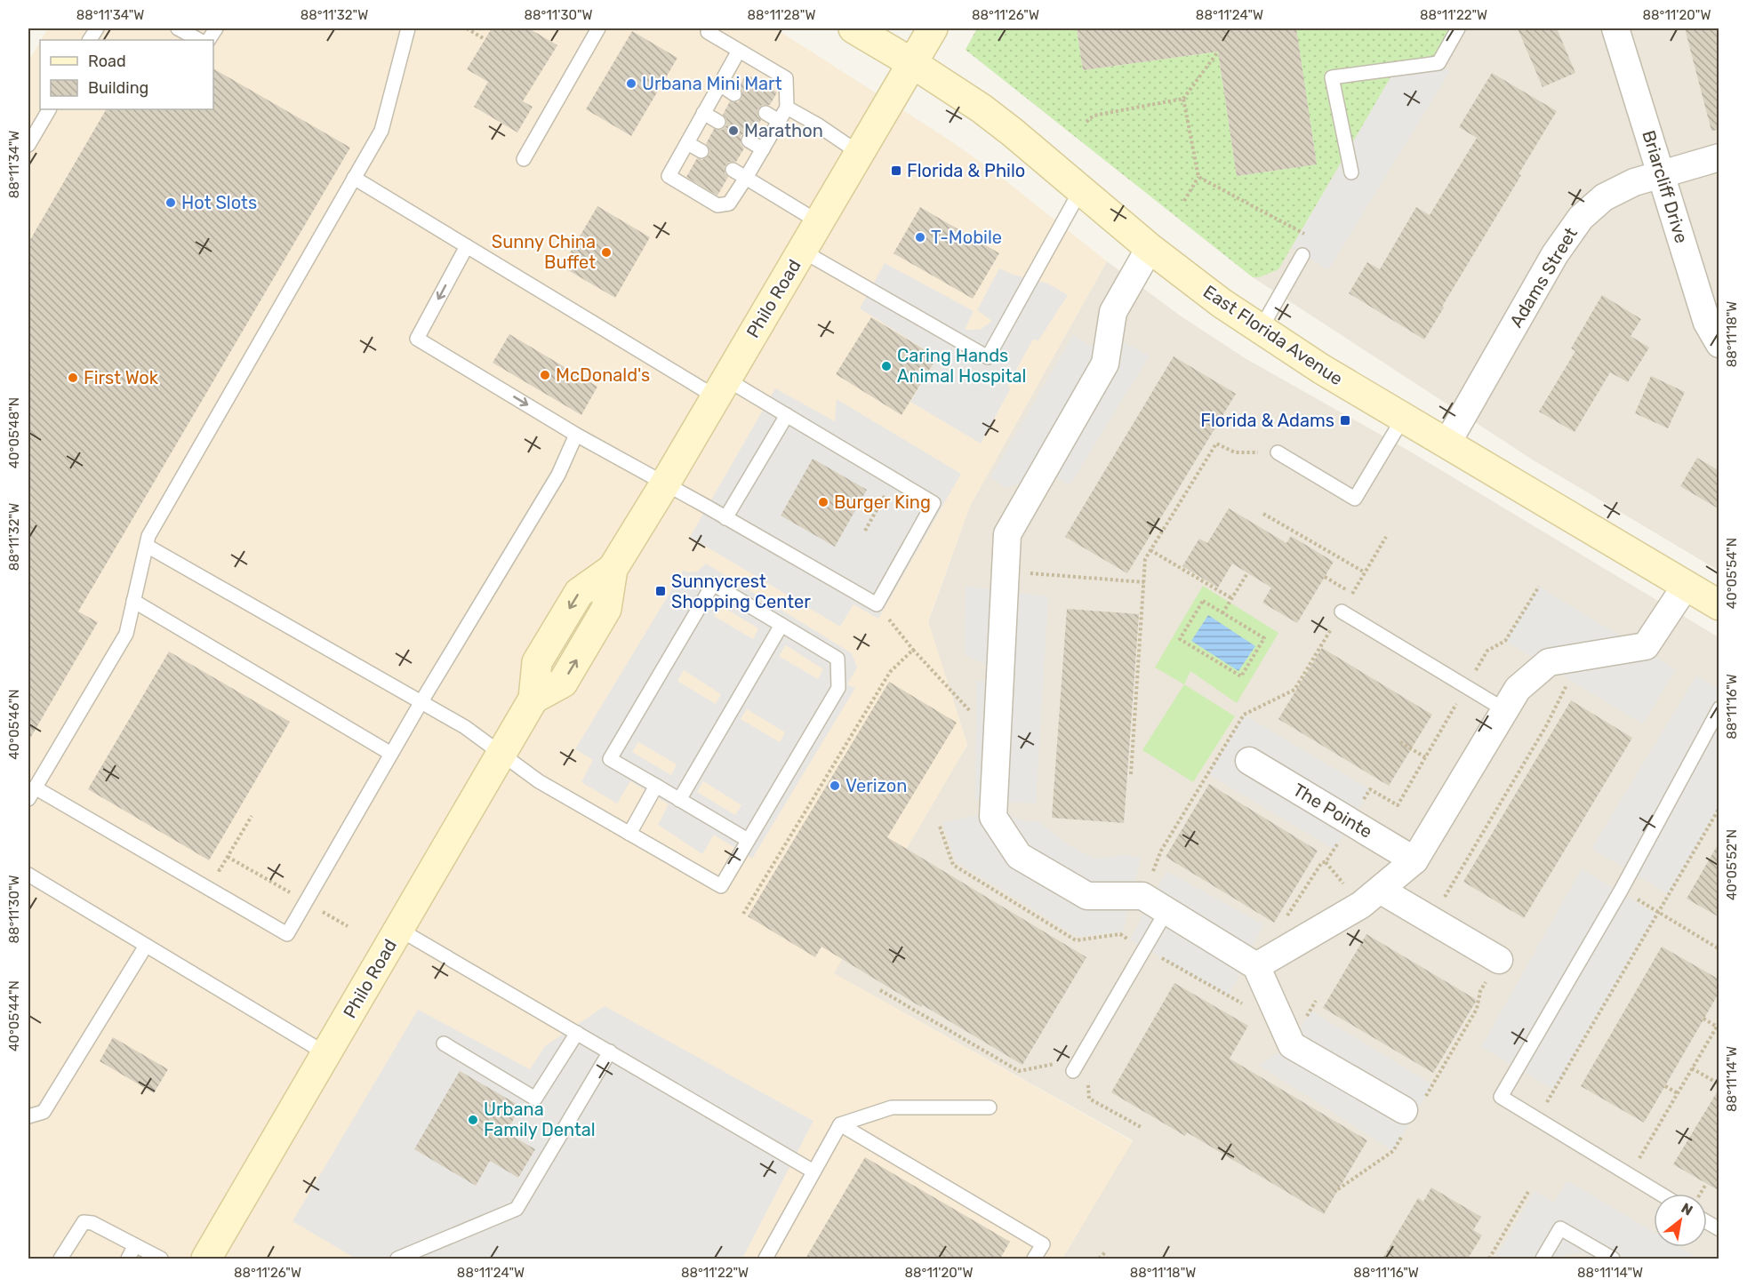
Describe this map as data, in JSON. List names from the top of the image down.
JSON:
{
  "streets": {
    "main road": ["Philo Road", "East Florida Avenue"],
    "street": ["Briarcliff Drive", "Adams Street", "The Pointe"]
  },
  "crossings": [
    ["Briarcliff Drive", "Adams Street"],
    ["Adams Street", "East Florida Avenue"],
    ["Philo Road", "East Florida Avenue"]
  ],
  "places": {
    "other": [
      "Urbana Mini Mart",
      "Marathon",
      "Hot Slots",
      "T-Mobile",
      "Sunny China Buffet",
      "Caring Hands Animal Hospital",
      "McDonald's",
      "First Wok",
      "Burger King",
      "Verizon",
      "Urbana Family Dental"
    ],
    "transit": ["Florida & Philo", "Florida & Adams", "Sunnycrest Shopping Center"]
  },
  "legend": ["Road", "Building"],
  "north": "top right",
  "coordinates": [
    "88°11'34\"W",
    "88°11'32\"W",
    "88°11'30\"W",
    "88°11'28\"W",
    "88°11'26\"W",
    "88°11'24\"W",
    "88°11'22\"W",
    "88°11'20\"W",
    "88°11'18\"W",
    "40°05'48\"N",
    "40°05'54\"N",
    "88°11'16\"W",
    "40°05'46\"N",
    "40°05'52\"N",
    "40°05'44\"N",
    "88°11'14\"W"
  ]
}
